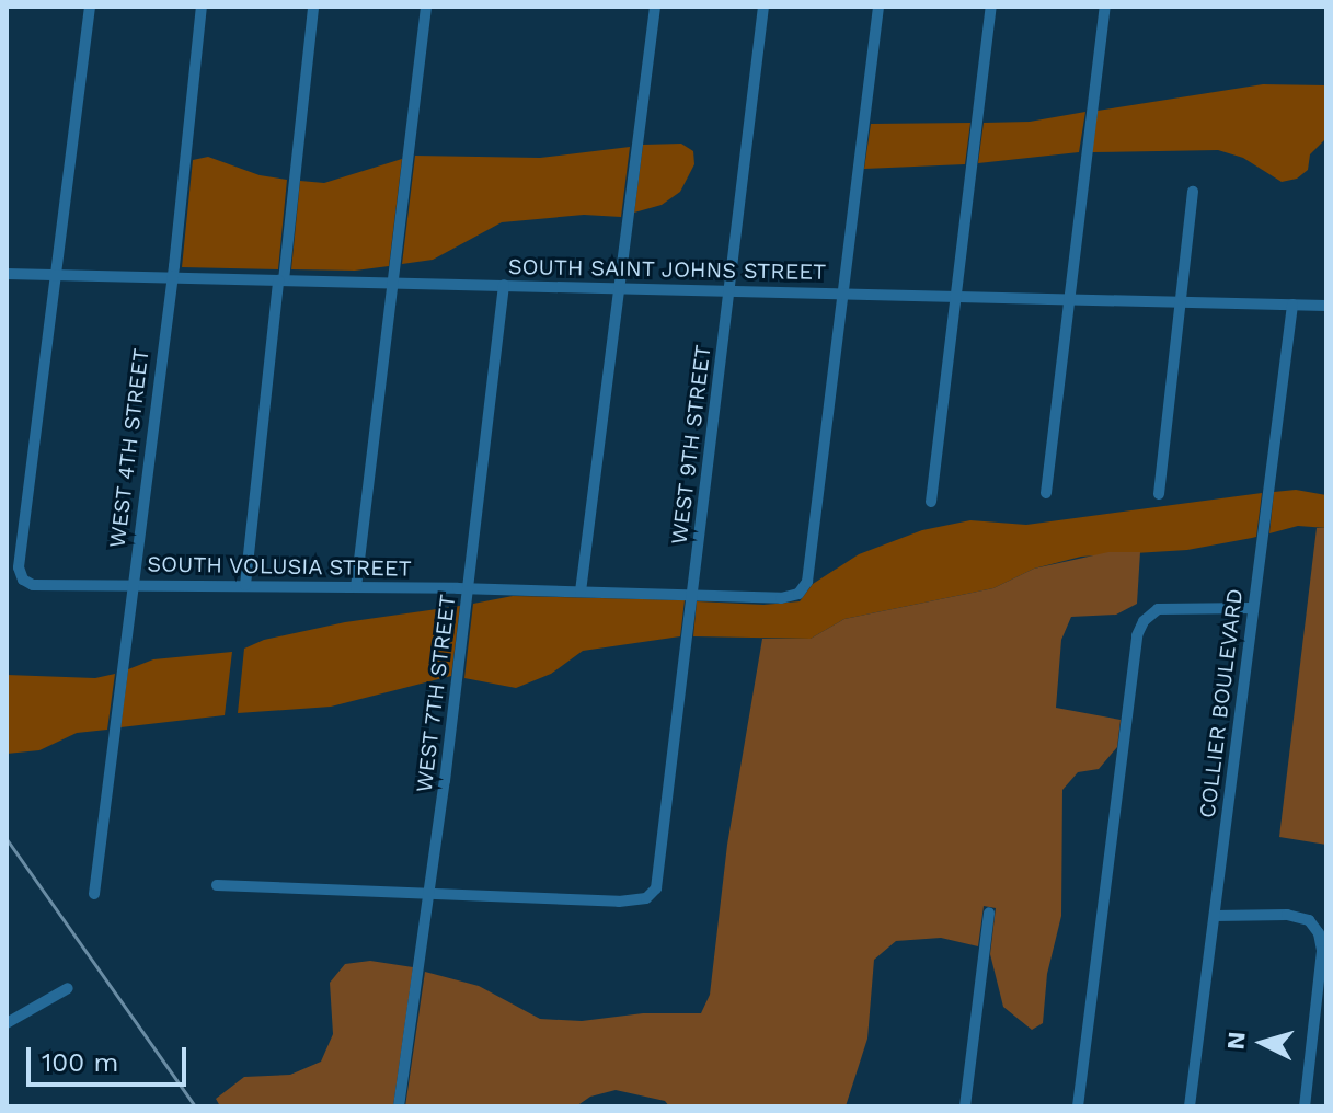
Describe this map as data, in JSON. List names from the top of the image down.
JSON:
{
  "streets": {
    "street": [
      "SOUTH SAINT JOHNS STREET",
      "WEST 9TH STREET",
      "WEST 4TH STREET",
      "SOUTH VOLUSIA STREET",
      "WEST 7TH STREET",
      "COLLIER BOULEVARD"
    ]
  },
  "crossings": [
    ["SOUTH SAINT JOHNS STREET", "WEST 9TH STREET"],
    ["SOUTH SAINT JOHNS STREET", "WEST 4TH STREET"],
    ["SOUTH SAINT JOHNS STREET", "SOUTH VOLUSIA STREET"],
    ["SOUTH SAINT JOHNS STREET", "WEST 7TH STREET"],
    ["SOUTH SAINT JOHNS STREET", "COLLIER BOULEVARD"],
    ["WEST 9TH STREET", "SOUTH VOLUSIA STREET"],
    ["WEST 9TH STREET", "WEST 7TH STREET"],
    ["WEST 4TH STREET", "SOUTH VOLUSIA STREET"],
    ["SOUTH VOLUSIA STREET", "WEST 7TH STREET"]
  ],
  "scale_bar": "100 m",
  "north": "left"
}
